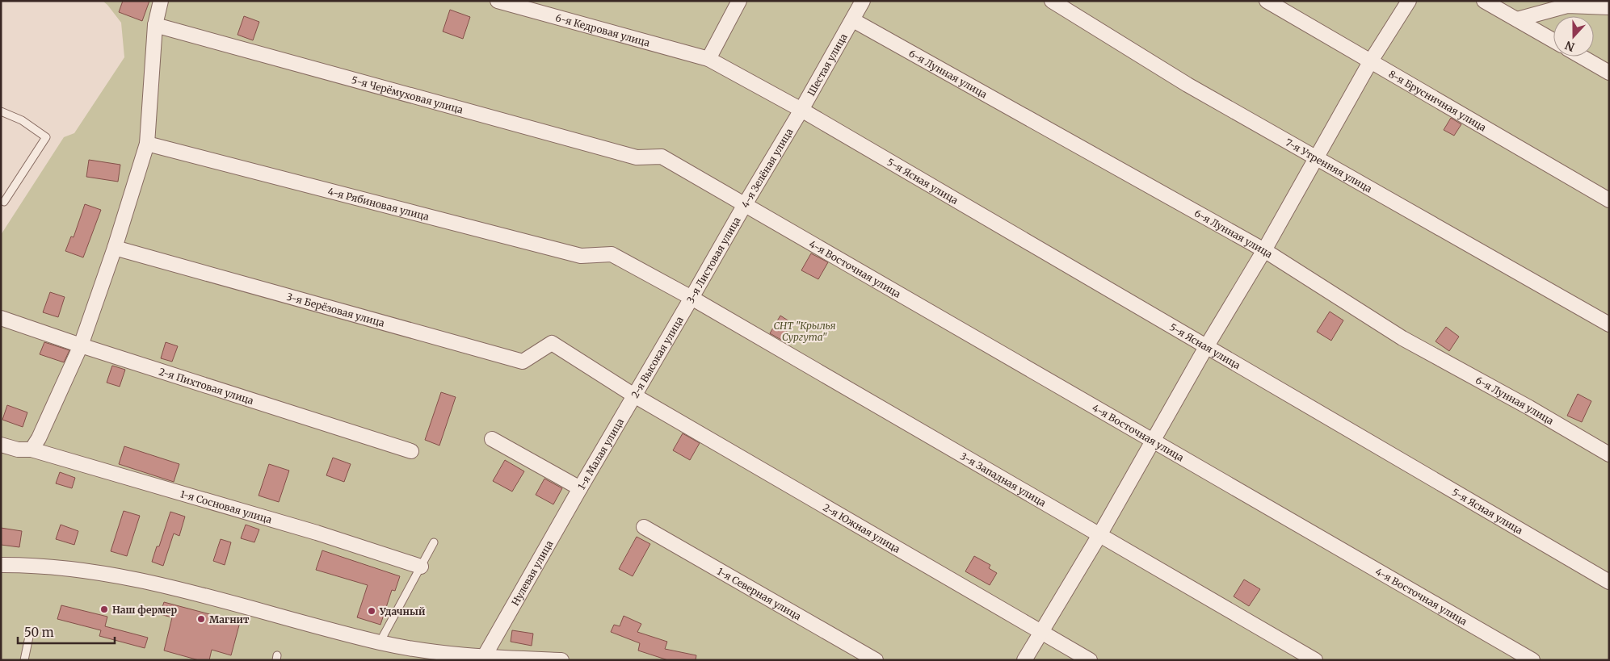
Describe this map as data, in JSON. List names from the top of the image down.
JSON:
{
  "streets": {
    "street": [
      "6-я Кедровая улица",
      "Шестая улица",
      "6-я Лунная улица",
      "5-я Черёмуховая улица",
      "8-я Брусничная улица",
      "4-я Зелёная улица",
      "7-я Утренняя улица",
      "5-я Ясная улица",
      "4-я Рябиновая улица",
      "3-я Листовая улица",
      "4-я Восточная улица",
      "3-я Берёзовая улица",
      "2-я Высокая улица",
      "2-я Пихтовая улица",
      "1-я Малая улица",
      "3-я Западная улица",
      "1-я Сосновая улица",
      "2-я Южная улица",
      "Нулевая улица",
      "1-я Северная улица"
    ]
  },
  "crossings": [
    ["6-я Кедровая улица", "Шестая улица"],
    ["6-я Кедровая улица", "4-я Зелёная улица"],
    ["6-я Кедровая улица", "5-я Ясная улица"],
    ["Шестая улица", "6-я Лунная улица"],
    ["Шестая улица", "4-я Зелёная улица"],
    ["Шестая улица", "5-я Ясная улица"],
    ["5-я Черёмуховая улица", "4-я Зелёная улица"],
    ["4-я Зелёная улица", "5-я Ясная улица"],
    ["4-я Зелёная улица", "3-я Листовая улица"],
    ["4-я Зелёная улица", "4-я Восточная улица"],
    ["4-я Рябиновая улица", "3-я Листовая улица"],
    ["3-я Листовая улица", "4-я Восточная улица"],
    ["3-я Листовая улица", "2-я Высокая улица"],
    ["3-я Листовая улица", "3-я Западная улица"],
    ["3-я Берёзовая улица", "2-я Высокая улица"],
    ["2-я Высокая улица", "1-я Малая улица"],
    ["2-я Высокая улица", "3-я Западная улица"],
    ["2-я Высокая улица", "2-я Южная улица"],
    ["1-я Малая улица", "2-я Южная улица"],
    ["1-я Малая улица", "Нулевая улица"]
  ],
  "parks": ["CНТ \"Крылья Сургута\""],
  "places": ["Наш фермер", "Удачный", "Магнит"],
  "scale_bar": "50 m",
  "north": "bottom"
}
